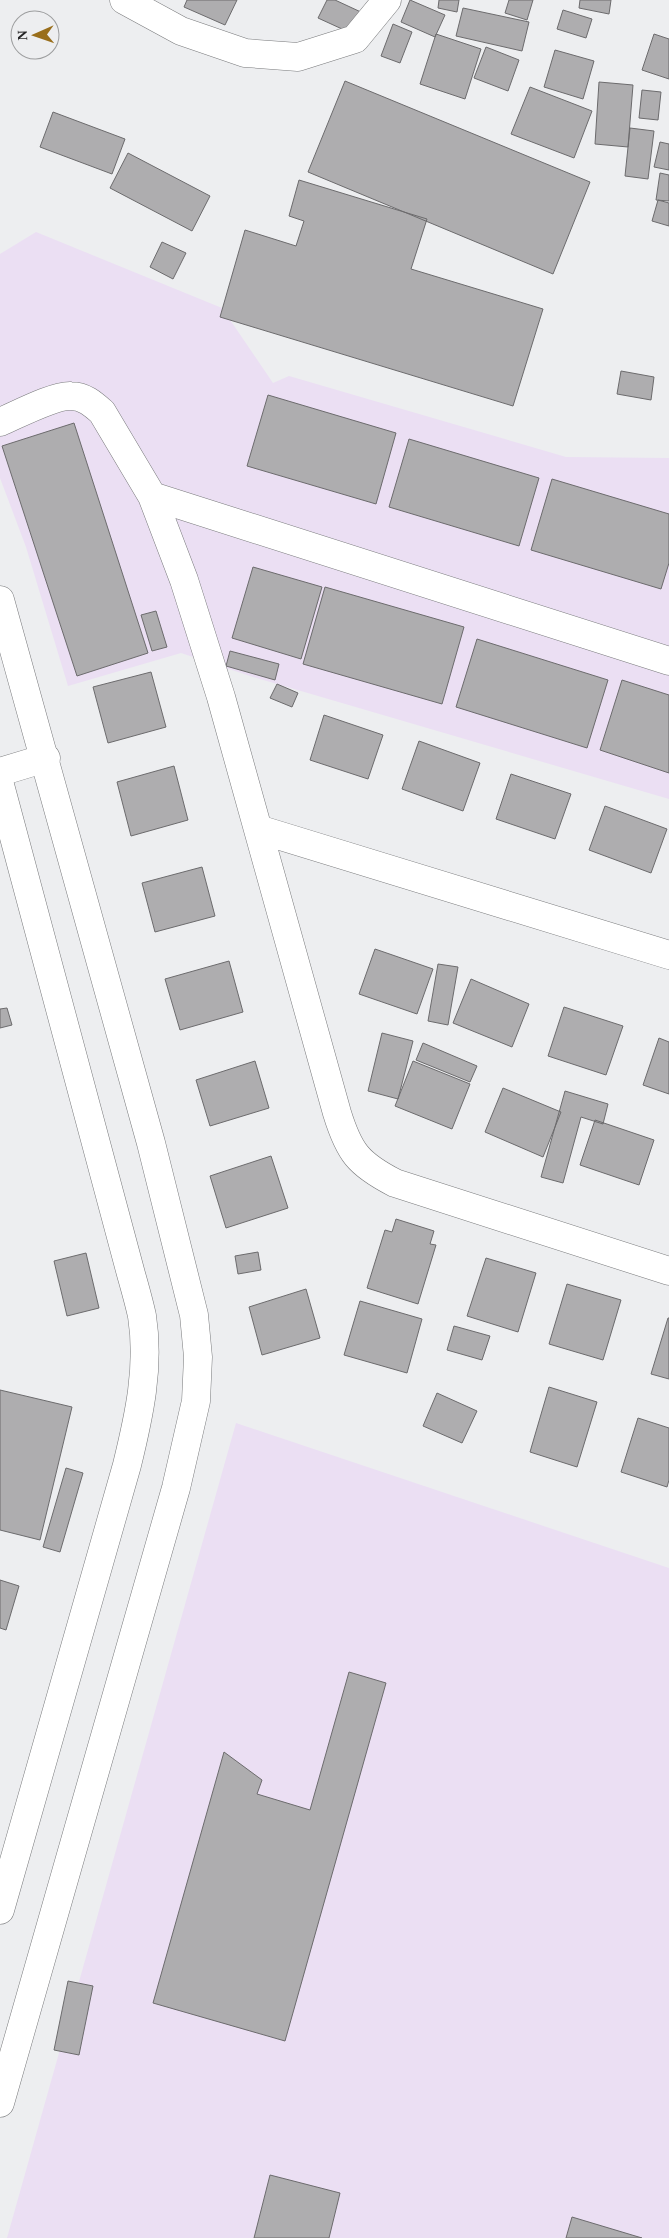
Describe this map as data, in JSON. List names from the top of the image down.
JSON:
{
  "north": "left"
}
